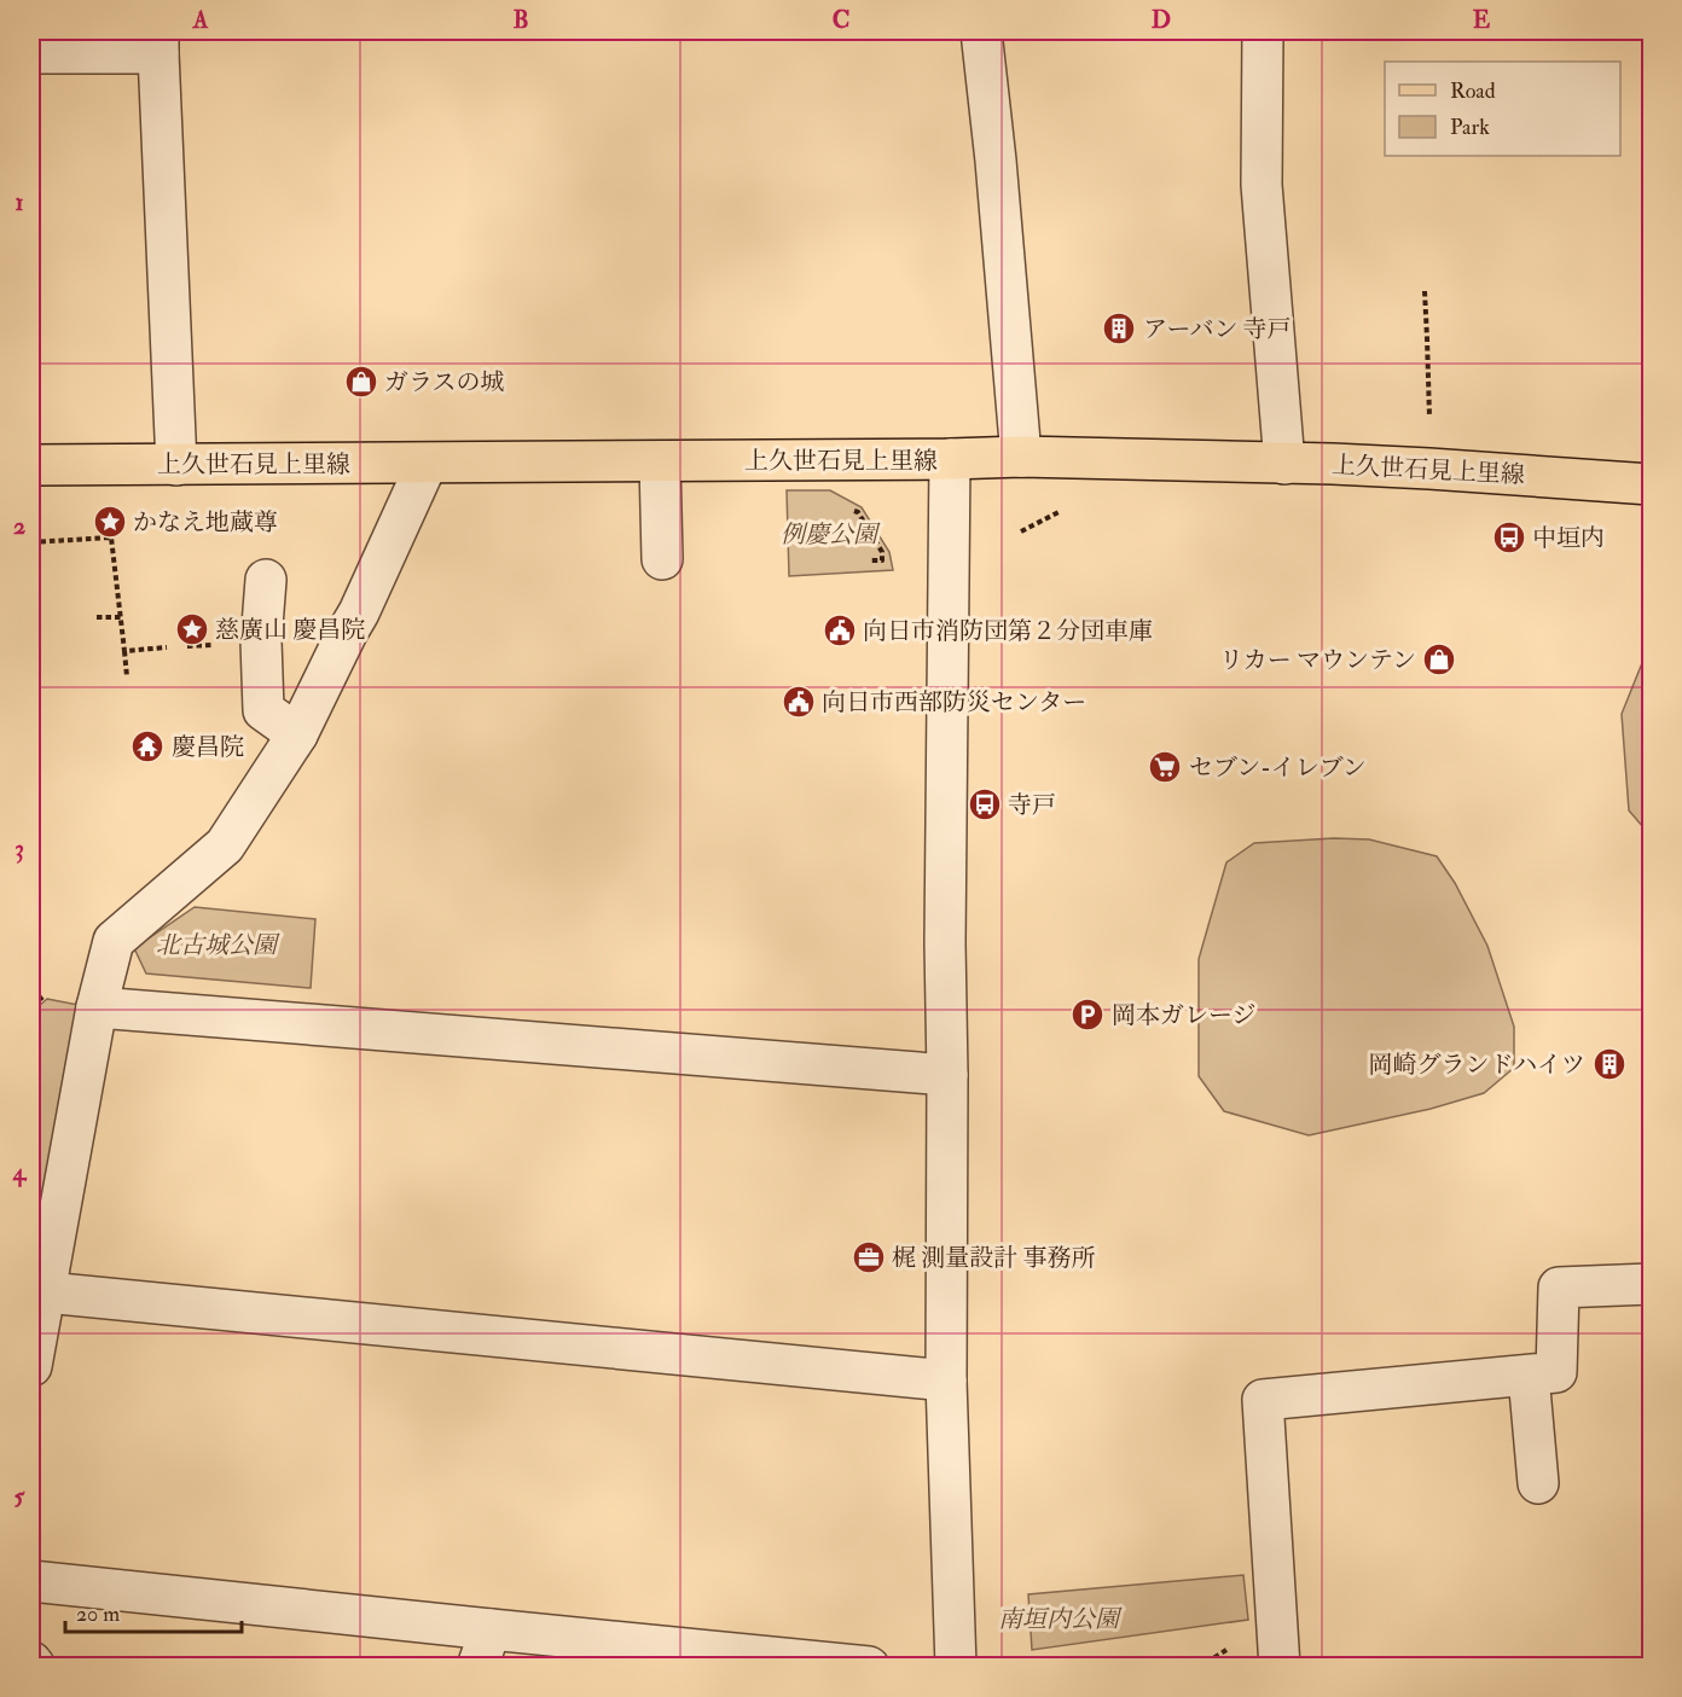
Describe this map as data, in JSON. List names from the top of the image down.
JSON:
{
  "streets": {
    "main road": ["上久世石見上里線"]
  },
  "parks": ["例慶公園", "北古城公園", "南垣内公園"],
  "places": {
    "building": ["アーバン 寺戸", "岡崎グランドハイツ"],
    "shop": ["ガラスの城", "リカー マウンテン"],
    "place": ["かなえ地蔵尊", "慈廣山 慶昌院"],
    "bus stop": ["中垣内", "寺戸"],
    "public building": ["向日市消防団第２分団車庫", "向日市西部防災センター"],
    "temple": ["慶昌院"],
    "supermarket": ["セブン-イレブン"],
    "parking": ["岡本ガレージ"],
    "office": ["梶 測量設計 事務所"]
  },
  "legend": ["Road", "Park"],
  "scale_bar": "20 m",
  "grid": {
    "columns": [
      "A",
      "B",
      "C",
      "D",
      "E"
    ],
    "rows": [
      "1",
      "2",
      "3",
      "4",
      "5"
    ]
  }
}
